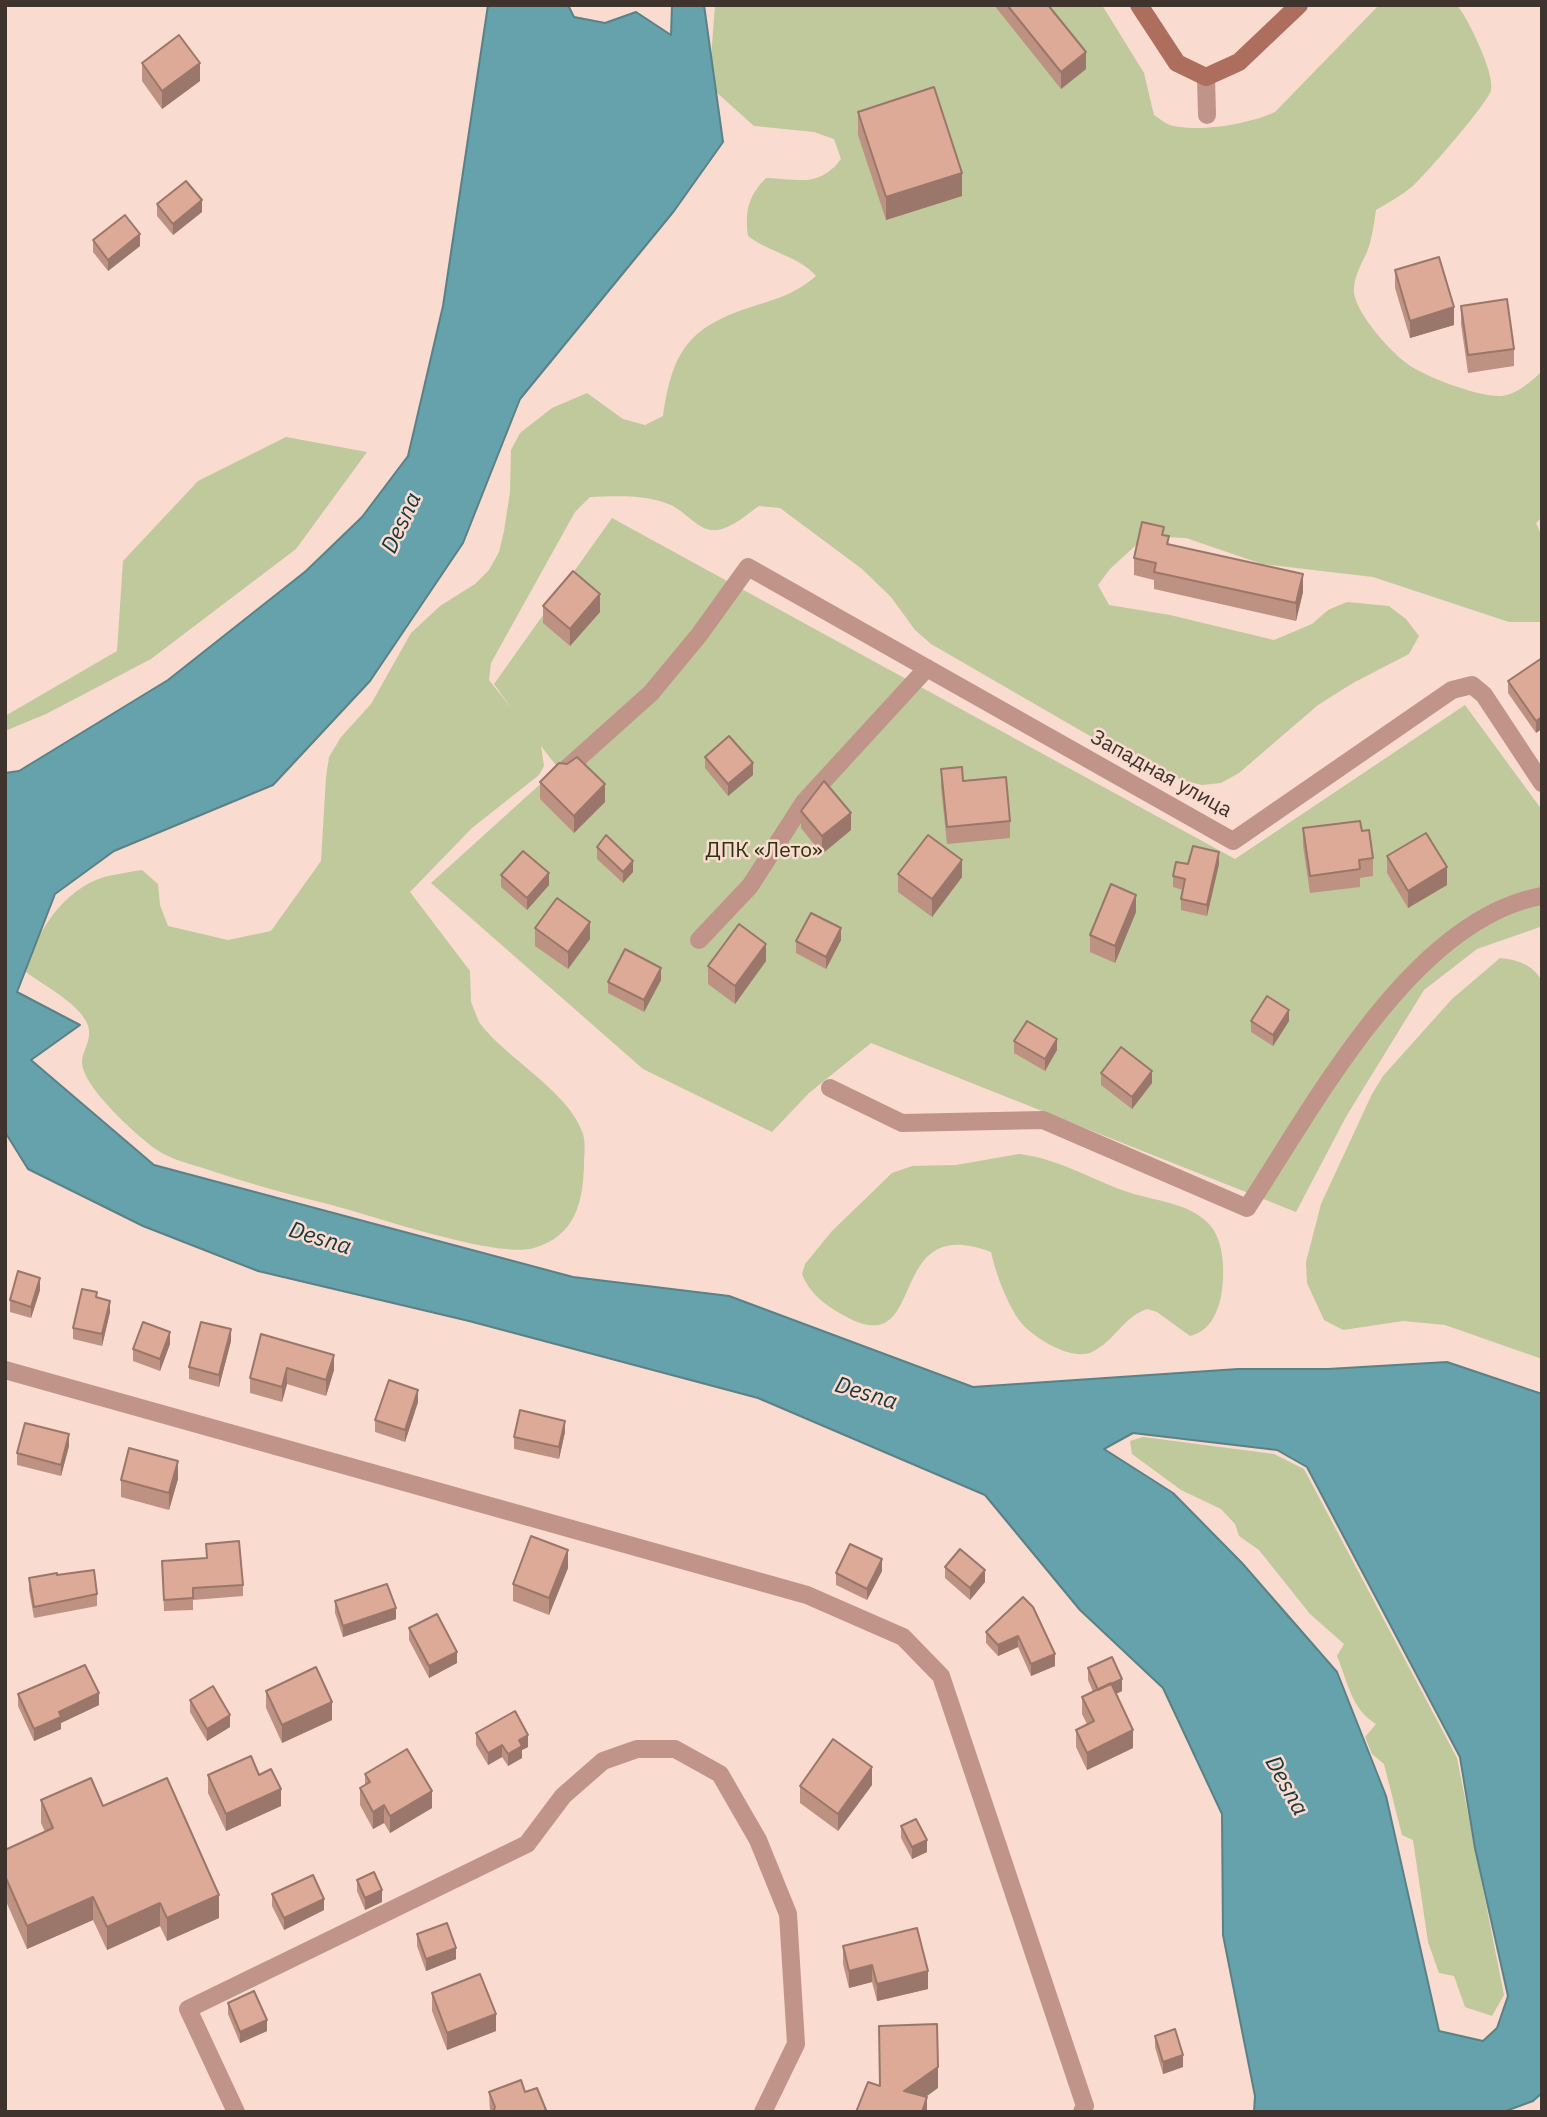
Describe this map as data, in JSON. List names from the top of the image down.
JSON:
{
  "streets": {
    "street": ["Западная улица"]
  },
  "water": ["Desna"],
  "parks": ["ДПК «Лето»"]
}
